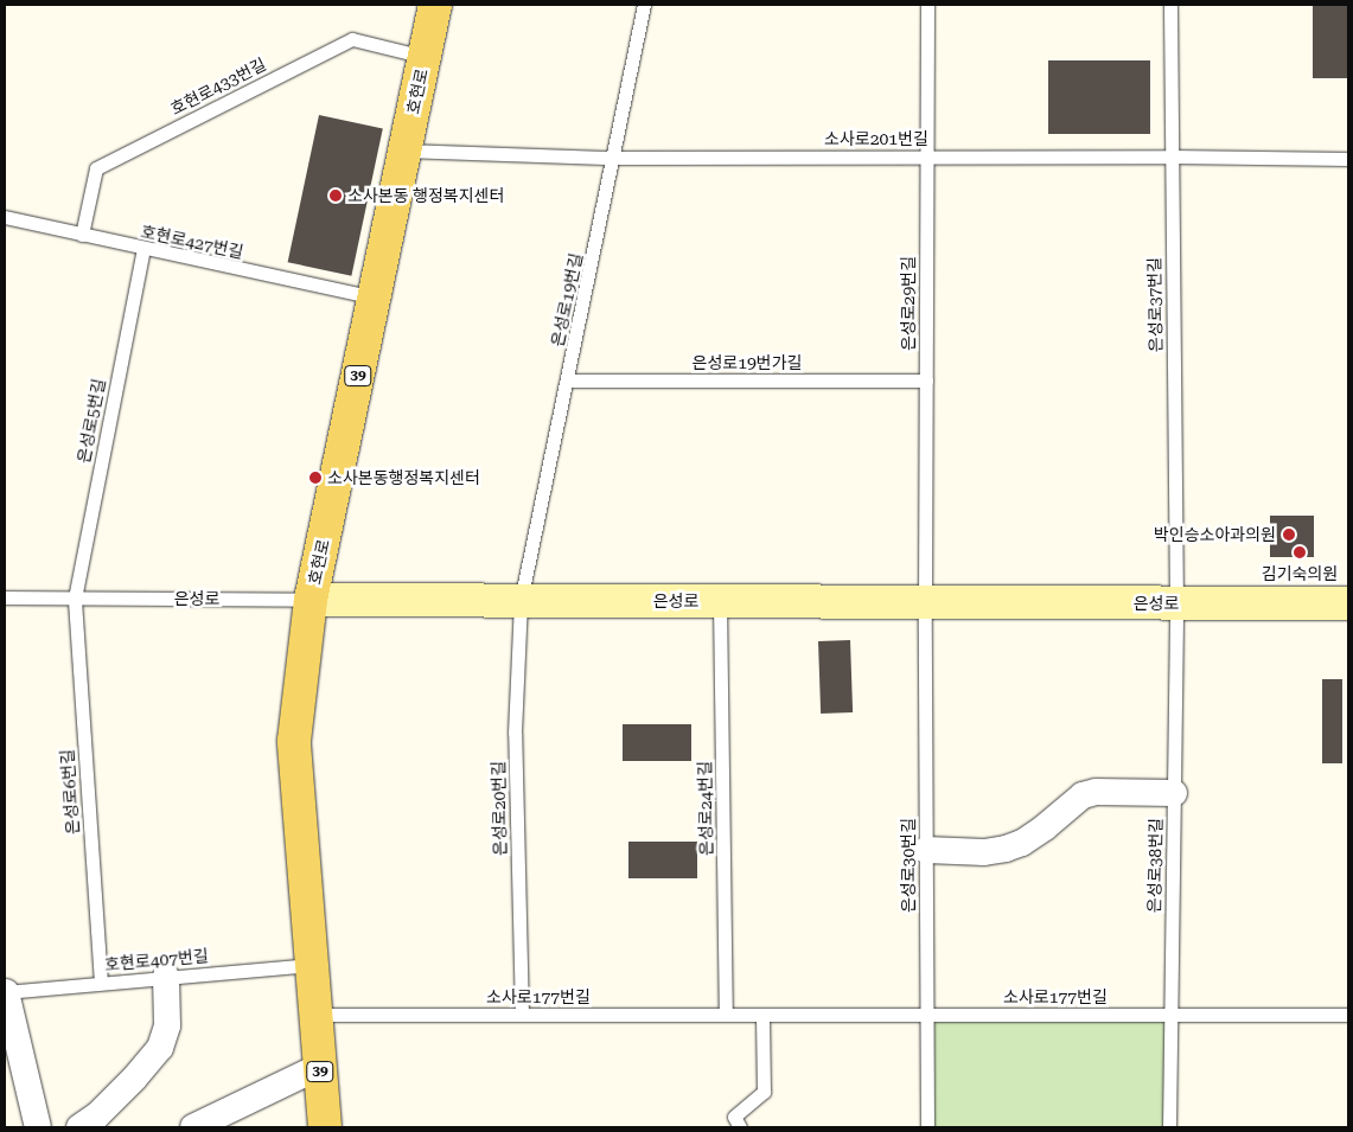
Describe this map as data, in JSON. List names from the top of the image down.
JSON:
{
  "streets": {
    "main road": ["호현로", "39"],
    "street": ["은성로"],
    "lane": [
      "호현로433번길",
      "소사로201번길",
      "호현로427번길",
      "은성로19번길",
      "은성로29번길",
      "은성로37번길",
      "은성로19번가길",
      "은성로5번길",
      "은성로6번길",
      "은성로20번길",
      "은성로24번길",
      "은성로30번길",
      "은성로38번길",
      "호현로407번길",
      "소사로177번길"
    ]
  },
  "crossings": [
    ["호현로433번길", "호현로"],
    ["호현로433번길", "호현로427번길"],
    ["호현로", "소사로201번길"],
    ["호현로", "호현로427번길"],
    ["호현로", "은성로"],
    ["호현로", "호현로407번길"],
    ["호현로", "소사로177번길"],
    ["소사로201번길", "은성로19번길"],
    ["소사로201번길", "은성로29번길"],
    ["소사로201번길", "은성로37번길"],
    ["호현로427번길", "은성로5번길"],
    ["은성로19번길", "은성로19번가길"],
    ["은성로19번길", "은성로"],
    ["은성로19번길", "은성로20번길"],
    ["은성로29번길", "은성로19번가길"],
    ["은성로29번길", "은성로"],
    ["은성로29번길", "은성로30번길"],
    ["은성로37번길", "은성로"],
    ["은성로37번길", "은성로38번길"],
    ["은성로5번길", "은성로"],
    ["은성로5번길", "은성로6번길"],
    ["은성로", "은성로6번길"],
    ["은성로", "은성로20번길"],
    ["은성로", "은성로24번길"],
    ["은성로", "은성로30번길"],
    ["은성로", "은성로38번길"],
    ["은성로6번길", "호현로407번길"],
    ["은성로20번길", "소사로177번길"],
    ["은성로24번길", "소사로177번길"],
    ["은성로30번길", "소사로177번길"],
    ["은성로38번길", "소사로177번길"]
  ],
  "places": [
    "소사본동 행정복지센터",
    "소사본동행정복지센터",
    "박인승소아과의원",
    "김기숙의원"
  ]
}
